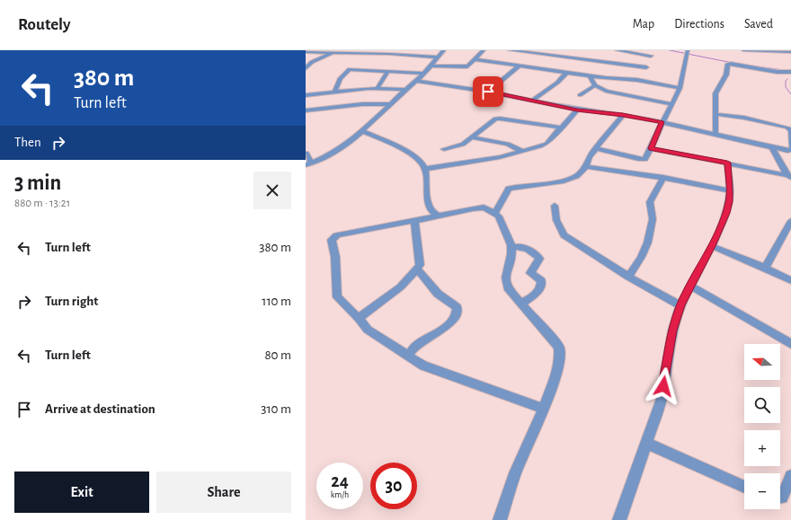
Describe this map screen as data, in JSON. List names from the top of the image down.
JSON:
{
  "north": "left",
  "page": {
    "header": "Routely",
    "nav": ["Map", "Directions", "Saved"],
    "turn": ["380 m", "Turn left"],
    "then": "Then",
    "heading": ["3 min", "880 m · 13:21"],
    "list": [
      {
        "name": "Turn left",
        "value": "380 m"
      },
      {
        "name": "Turn right",
        "value": "110 m"
      },
      {
        "name": "Turn left",
        "value": "80 m"
      },
      {
        "name": "Arrive at destination",
        "value": "310 m"
      }
    ],
    "map_buttons": ["+", "−"],
    "speed": "24 km/h",
    "limit": "30",
    "buttons": ["Exit", "Share"]
  }
}
